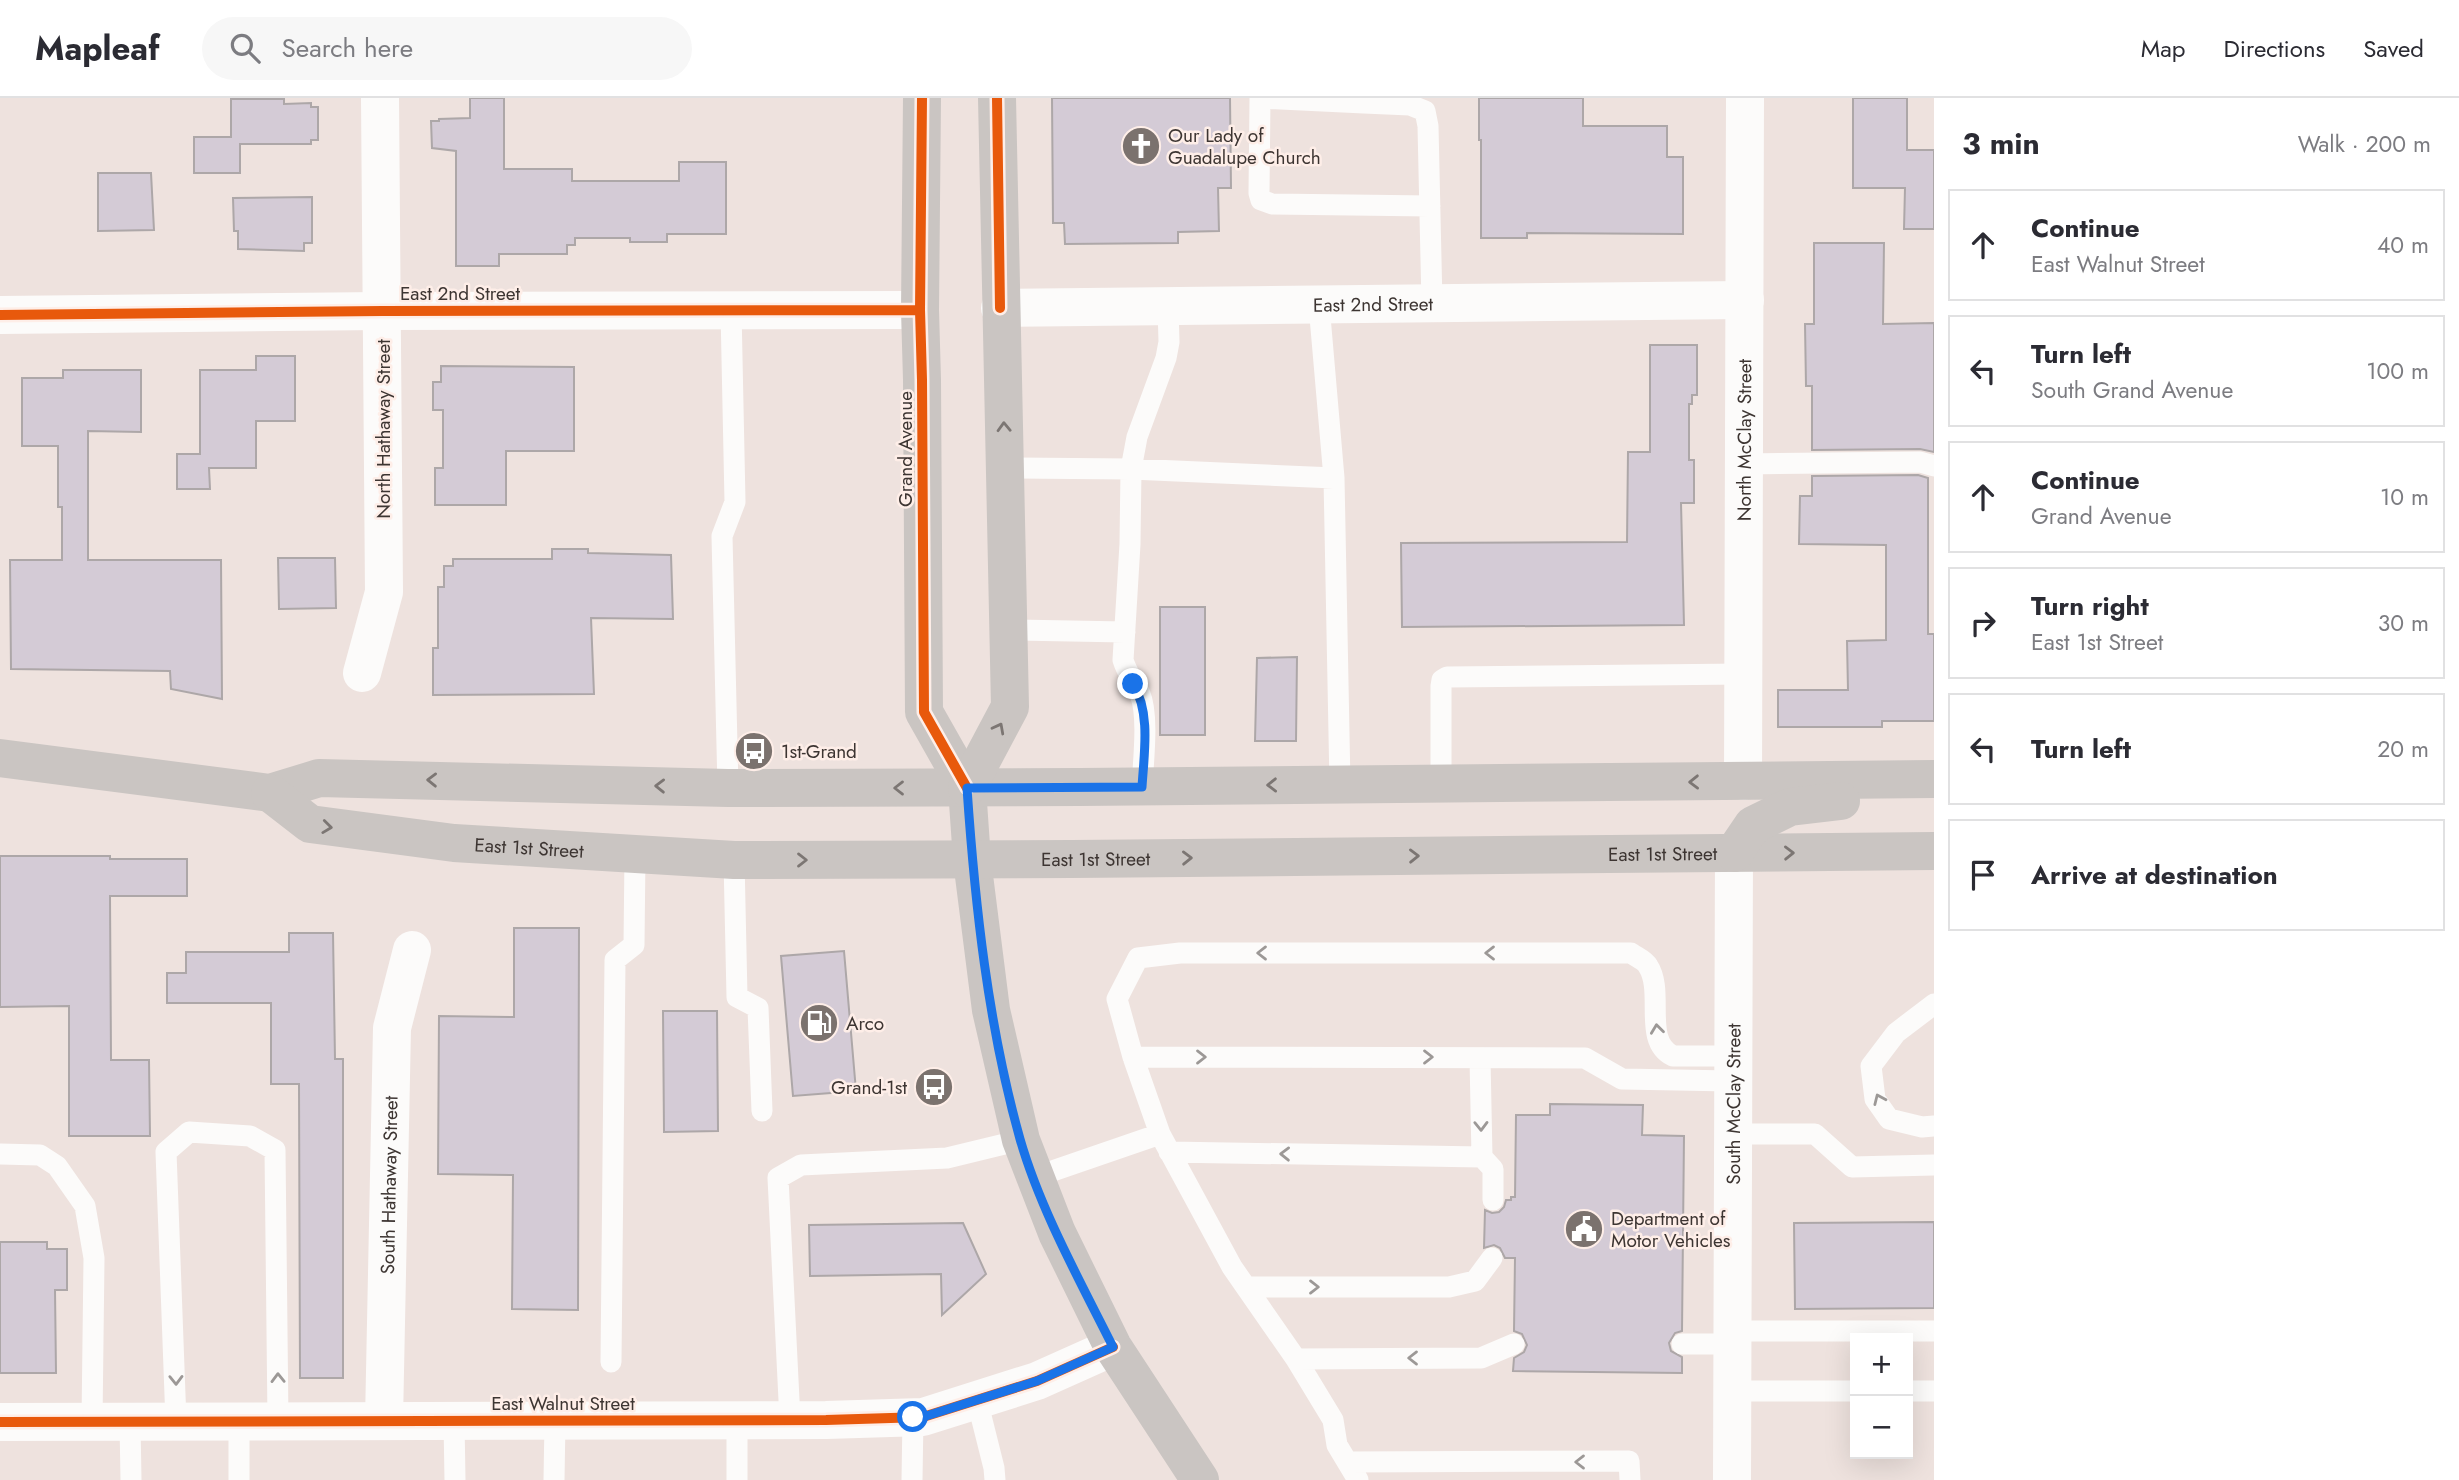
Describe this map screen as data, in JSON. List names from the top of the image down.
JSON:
{
  "streets": {
    "main road": ["Grand Avenue", "East 1st Street"],
    "street": [
      "East 2nd Street",
      "North Hathaway Street",
      "North McClay Street",
      "South McClay Street",
      "South Hathaway Street",
      "East Walnut Street"
    ]
  },
  "crossings": [
    ["East 2nd Street", "North Hathaway Street"],
    ["East 2nd Street", "North McClay Street"],
    ["East 2nd Street", "Grand Avenue"],
    ["Grand Avenue", "East 1st Street"],
    ["Grand Avenue", "East Walnut Street"],
    ["East 1st Street", "South McClay Street"],
    ["South Hathaway Street", "East Walnut Street"]
  ],
  "places": {
    "church": ["Our Lady of Guadalupe Church"],
    "bus stop": ["1st-Grand", "Grand-1st"],
    "fuel station": ["Arco"],
    "public building": ["Department of Motor Vehicles"]
  },
  "page": {
    "header": "Mapleaf",
    "search": "Search here",
    "nav": ["Map", "Directions", "Saved"],
    "heading": ["3 min", "Walk · 200 m"],
    "list": [
      ["Continue", "East Walnut Street", "40 m"],
      ["Turn left", "South Grand Avenue", "100 m"],
      ["Continue", "Grand Avenue", "10 m"],
      ["Turn right", "East 1st Street", "30 m"],
      ["Turn left", "20 m"],
      "Arrive at destination"
    ],
    "map_buttons": ["+", "−"]
  }
}
